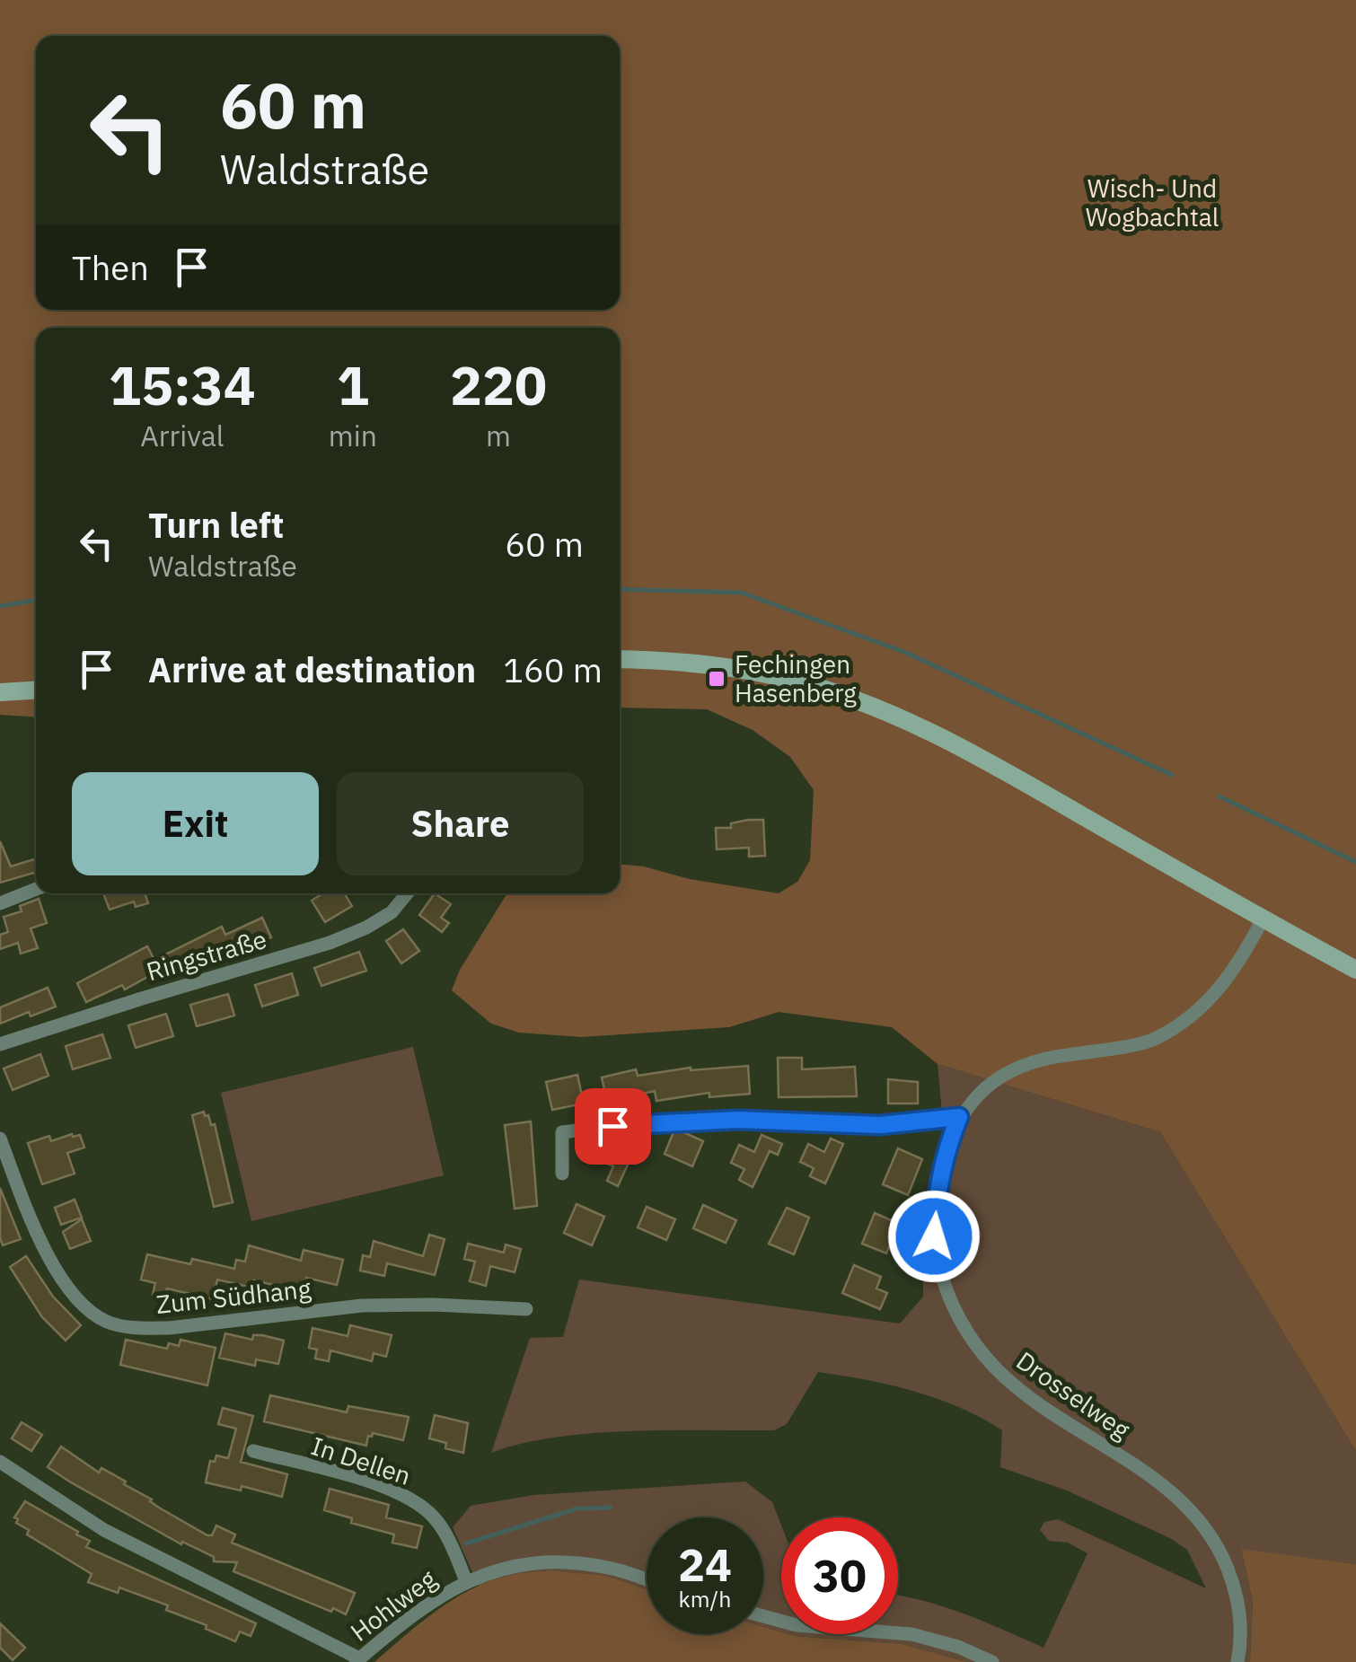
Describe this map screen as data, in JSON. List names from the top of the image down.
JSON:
{
  "streets": {
    "street": [
      "Ringstraße",
      "Zum Südhang",
      "Drosselweg",
      "In Dellen",
      "Hohlweg"
    ]
  },
  "crossings": [
    ["In Dellen", "Hohlweg"]
  ],
  "parks": ["Wisch- Und Wogbachtal"],
  "places": {
    "transit": ["Fechingen Hasenberg"]
  },
  "page": {
    "turn": ["60 m", "Waldstraße"],
    "then": "Then",
    "eta": [
      "15:34",
      "Arrival",
      "1",
      "min",
      "220",
      "m"
    ],
    "list": [
      {
        "name": "Turn left",
        "note": "Waldstraße",
        "value": "60 m"
      },
      {
        "name": "Arrive at destination",
        "value": "160 m"
      }
    ],
    "buttons": ["Exit", "Share"],
    "speed": "24 km/h",
    "limit": "30"
  }
}
